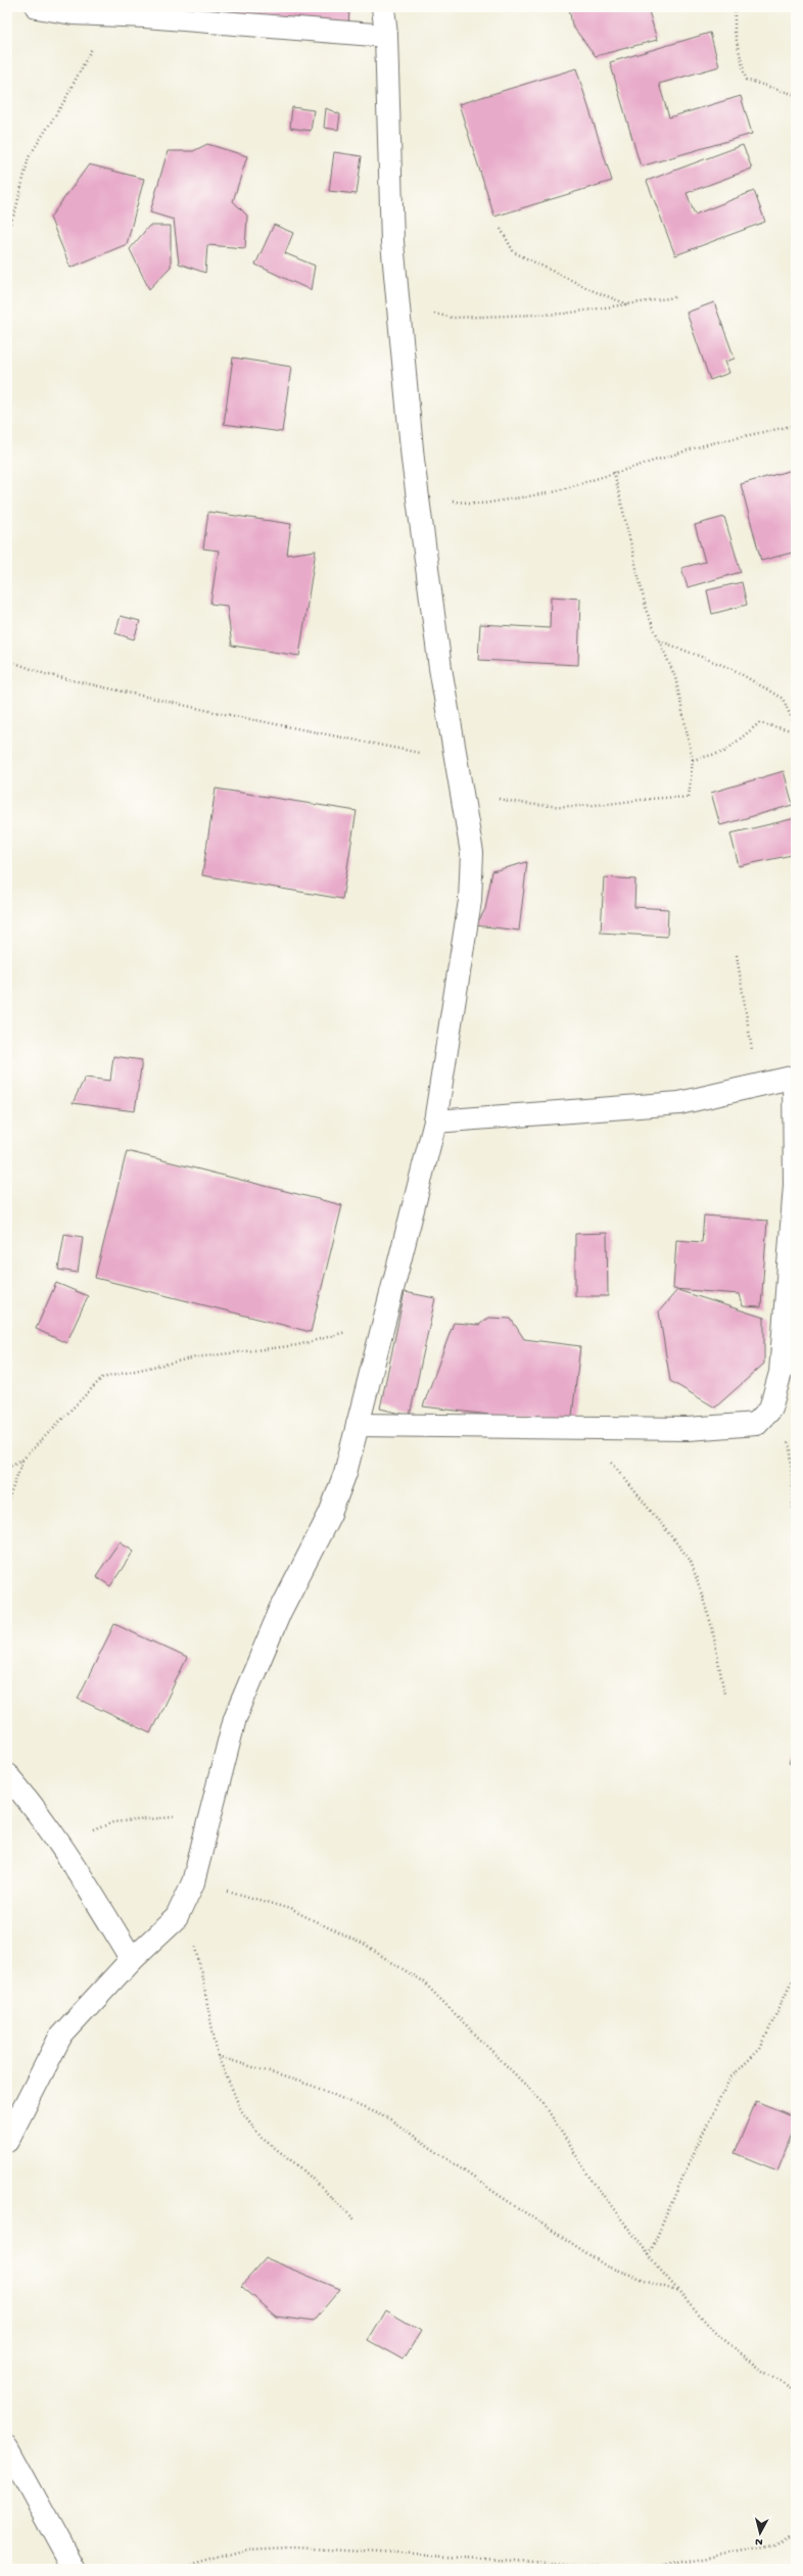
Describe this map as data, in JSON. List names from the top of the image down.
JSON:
{
  "north": "bottom"
}
